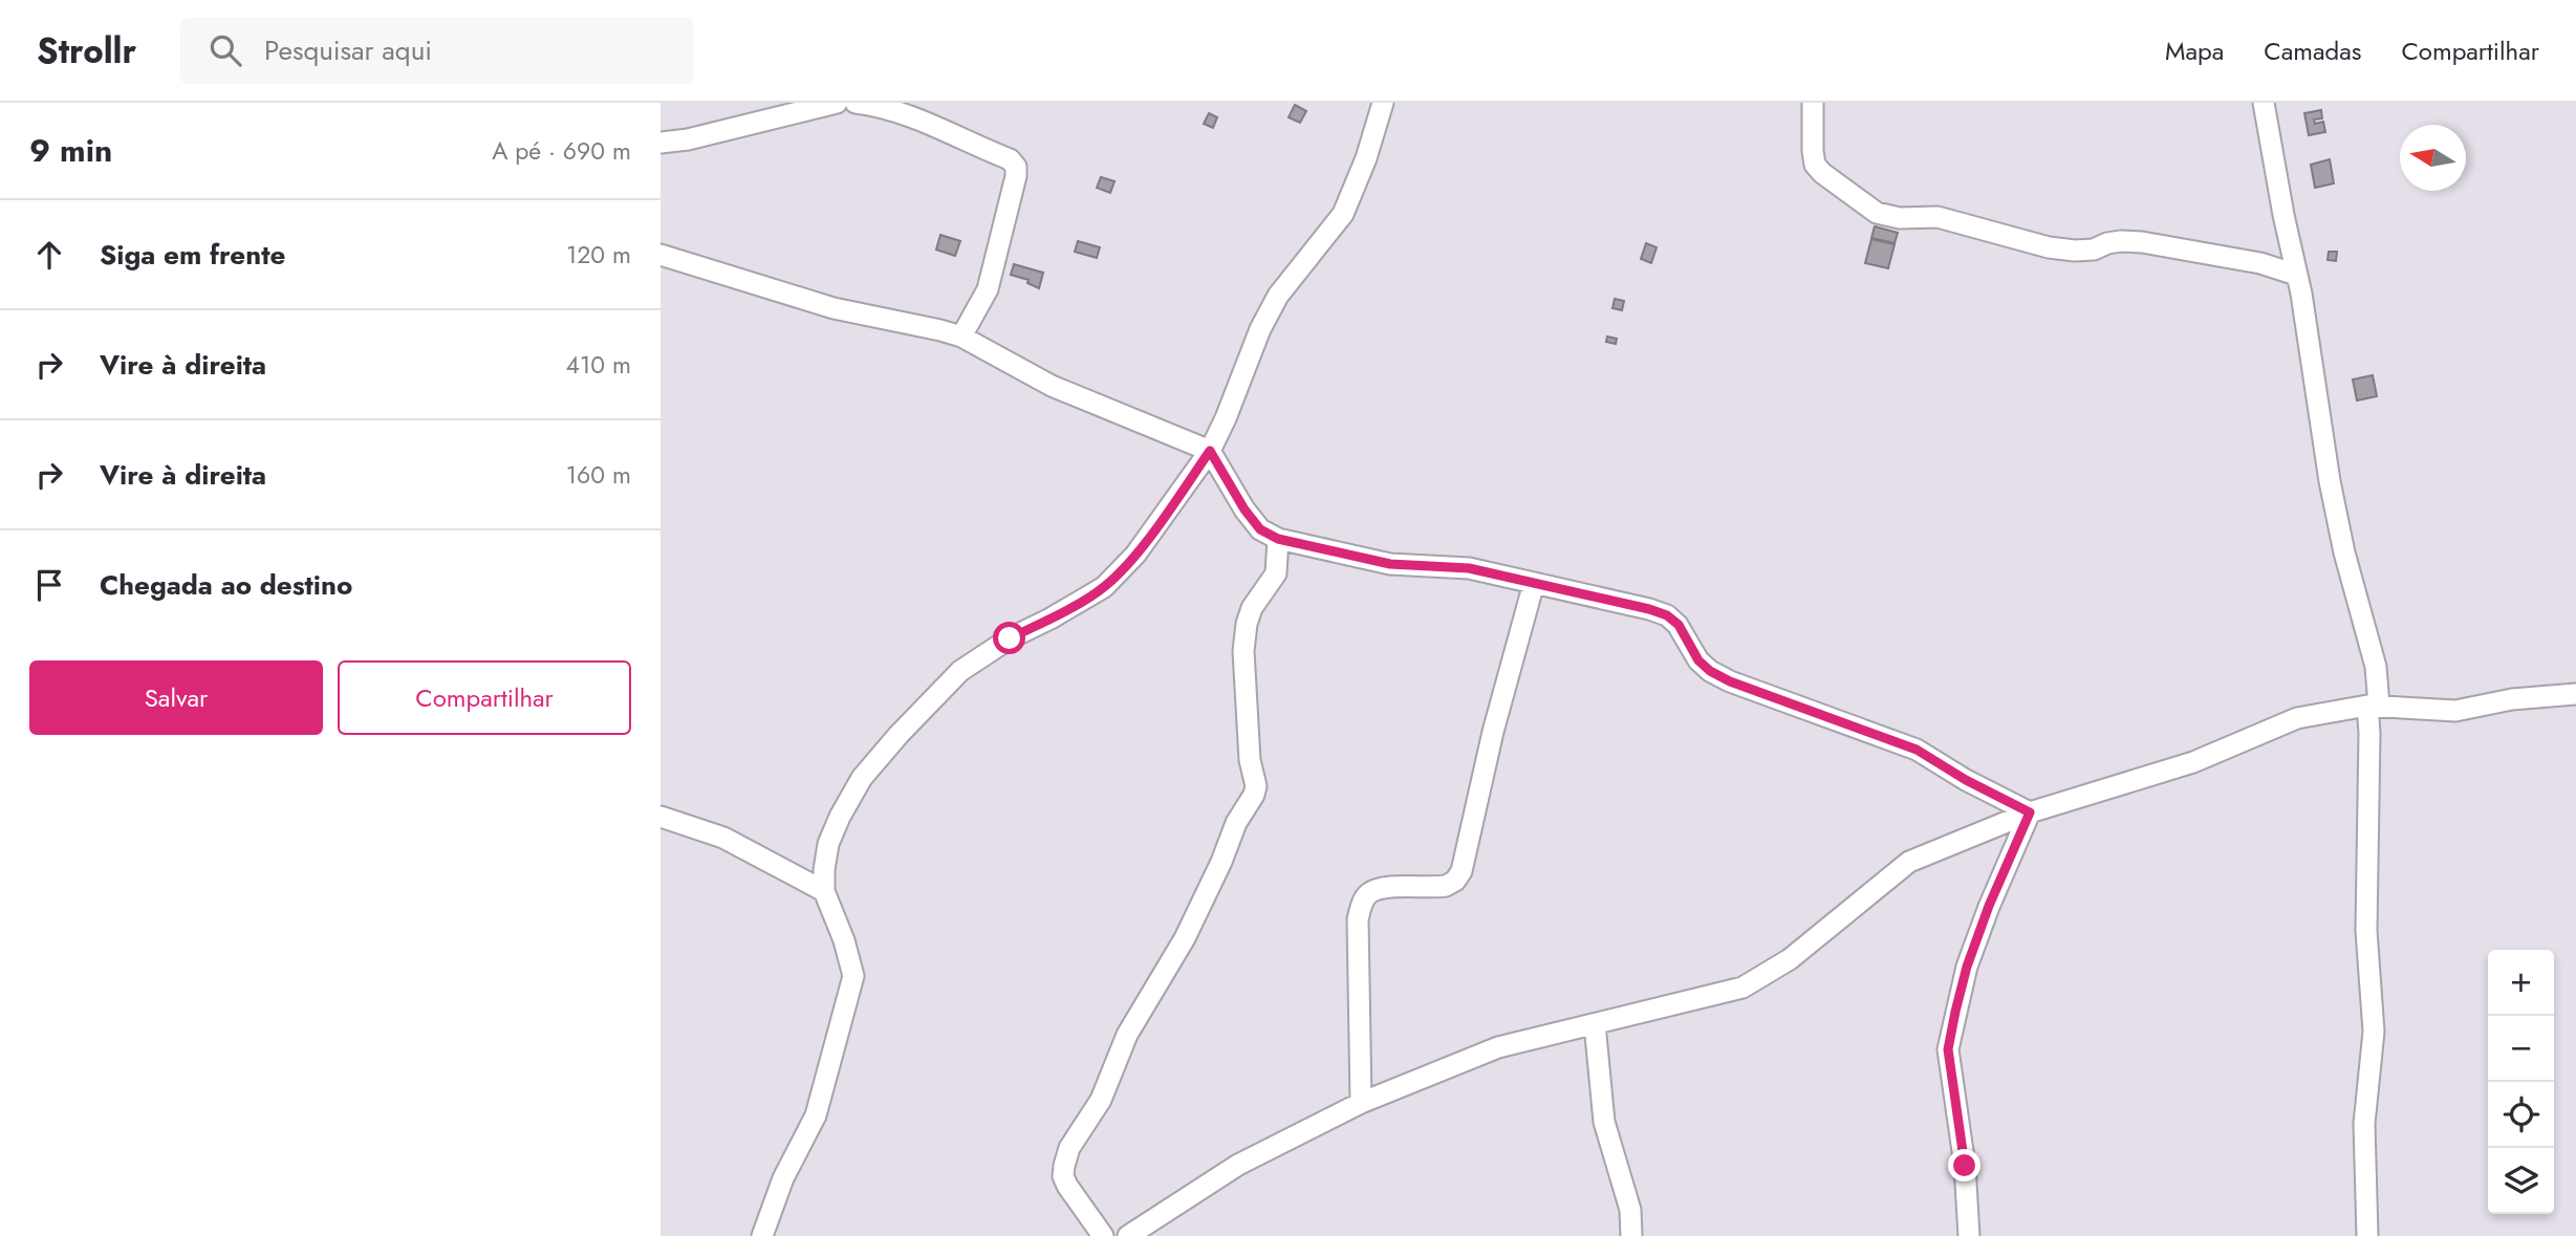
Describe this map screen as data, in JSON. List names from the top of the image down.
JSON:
{
  "north": "left",
  "page": {
    "header": "Strollr",
    "search": "Pesquisar aqui",
    "nav": ["Mapa", "Camadas", "Compartilhar"],
    "heading": ["9 min", "A pé · 690 m"],
    "list": [
      ["Siga em frente", "120 m"],
      ["Vire à direita", "410 m"],
      ["Vire à direita", "160 m"],
      "Chegada ao destino"
    ],
    "buttons": ["Salvar", "Compartilhar"],
    "map_buttons": ["+", "−"]
  }
}
